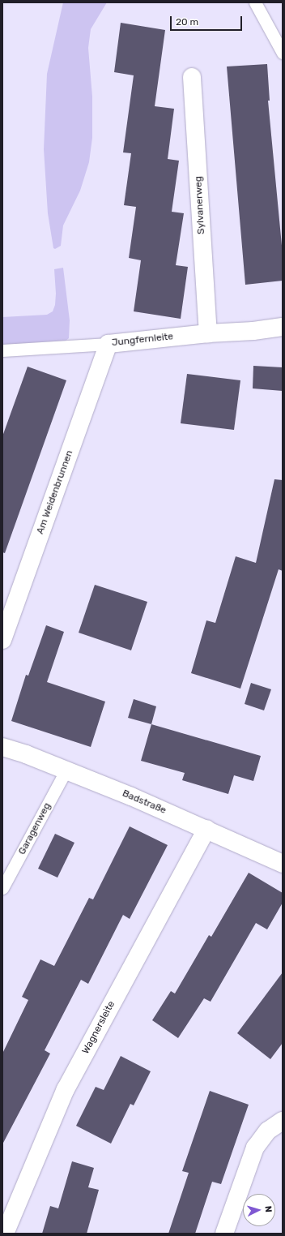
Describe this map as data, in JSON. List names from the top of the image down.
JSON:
{
  "streets": {
    "street": [
      "Sylvanerweg",
      "Jungfernleite",
      "Am Weidenbrunnen",
      "Badstraße",
      "Wagnersleite"
    ],
    "lane": ["Garagenweg"]
  },
  "crossings": [
    ["Sylvanerweg", "Jungfernleite"],
    ["Jungfernleite", "Am Weidenbrunnen"],
    ["Badstraße", "Garagenweg"],
    ["Badstraße", "Wagnersleite"]
  ],
  "scale_bar": "20 m",
  "north": "right"
}
